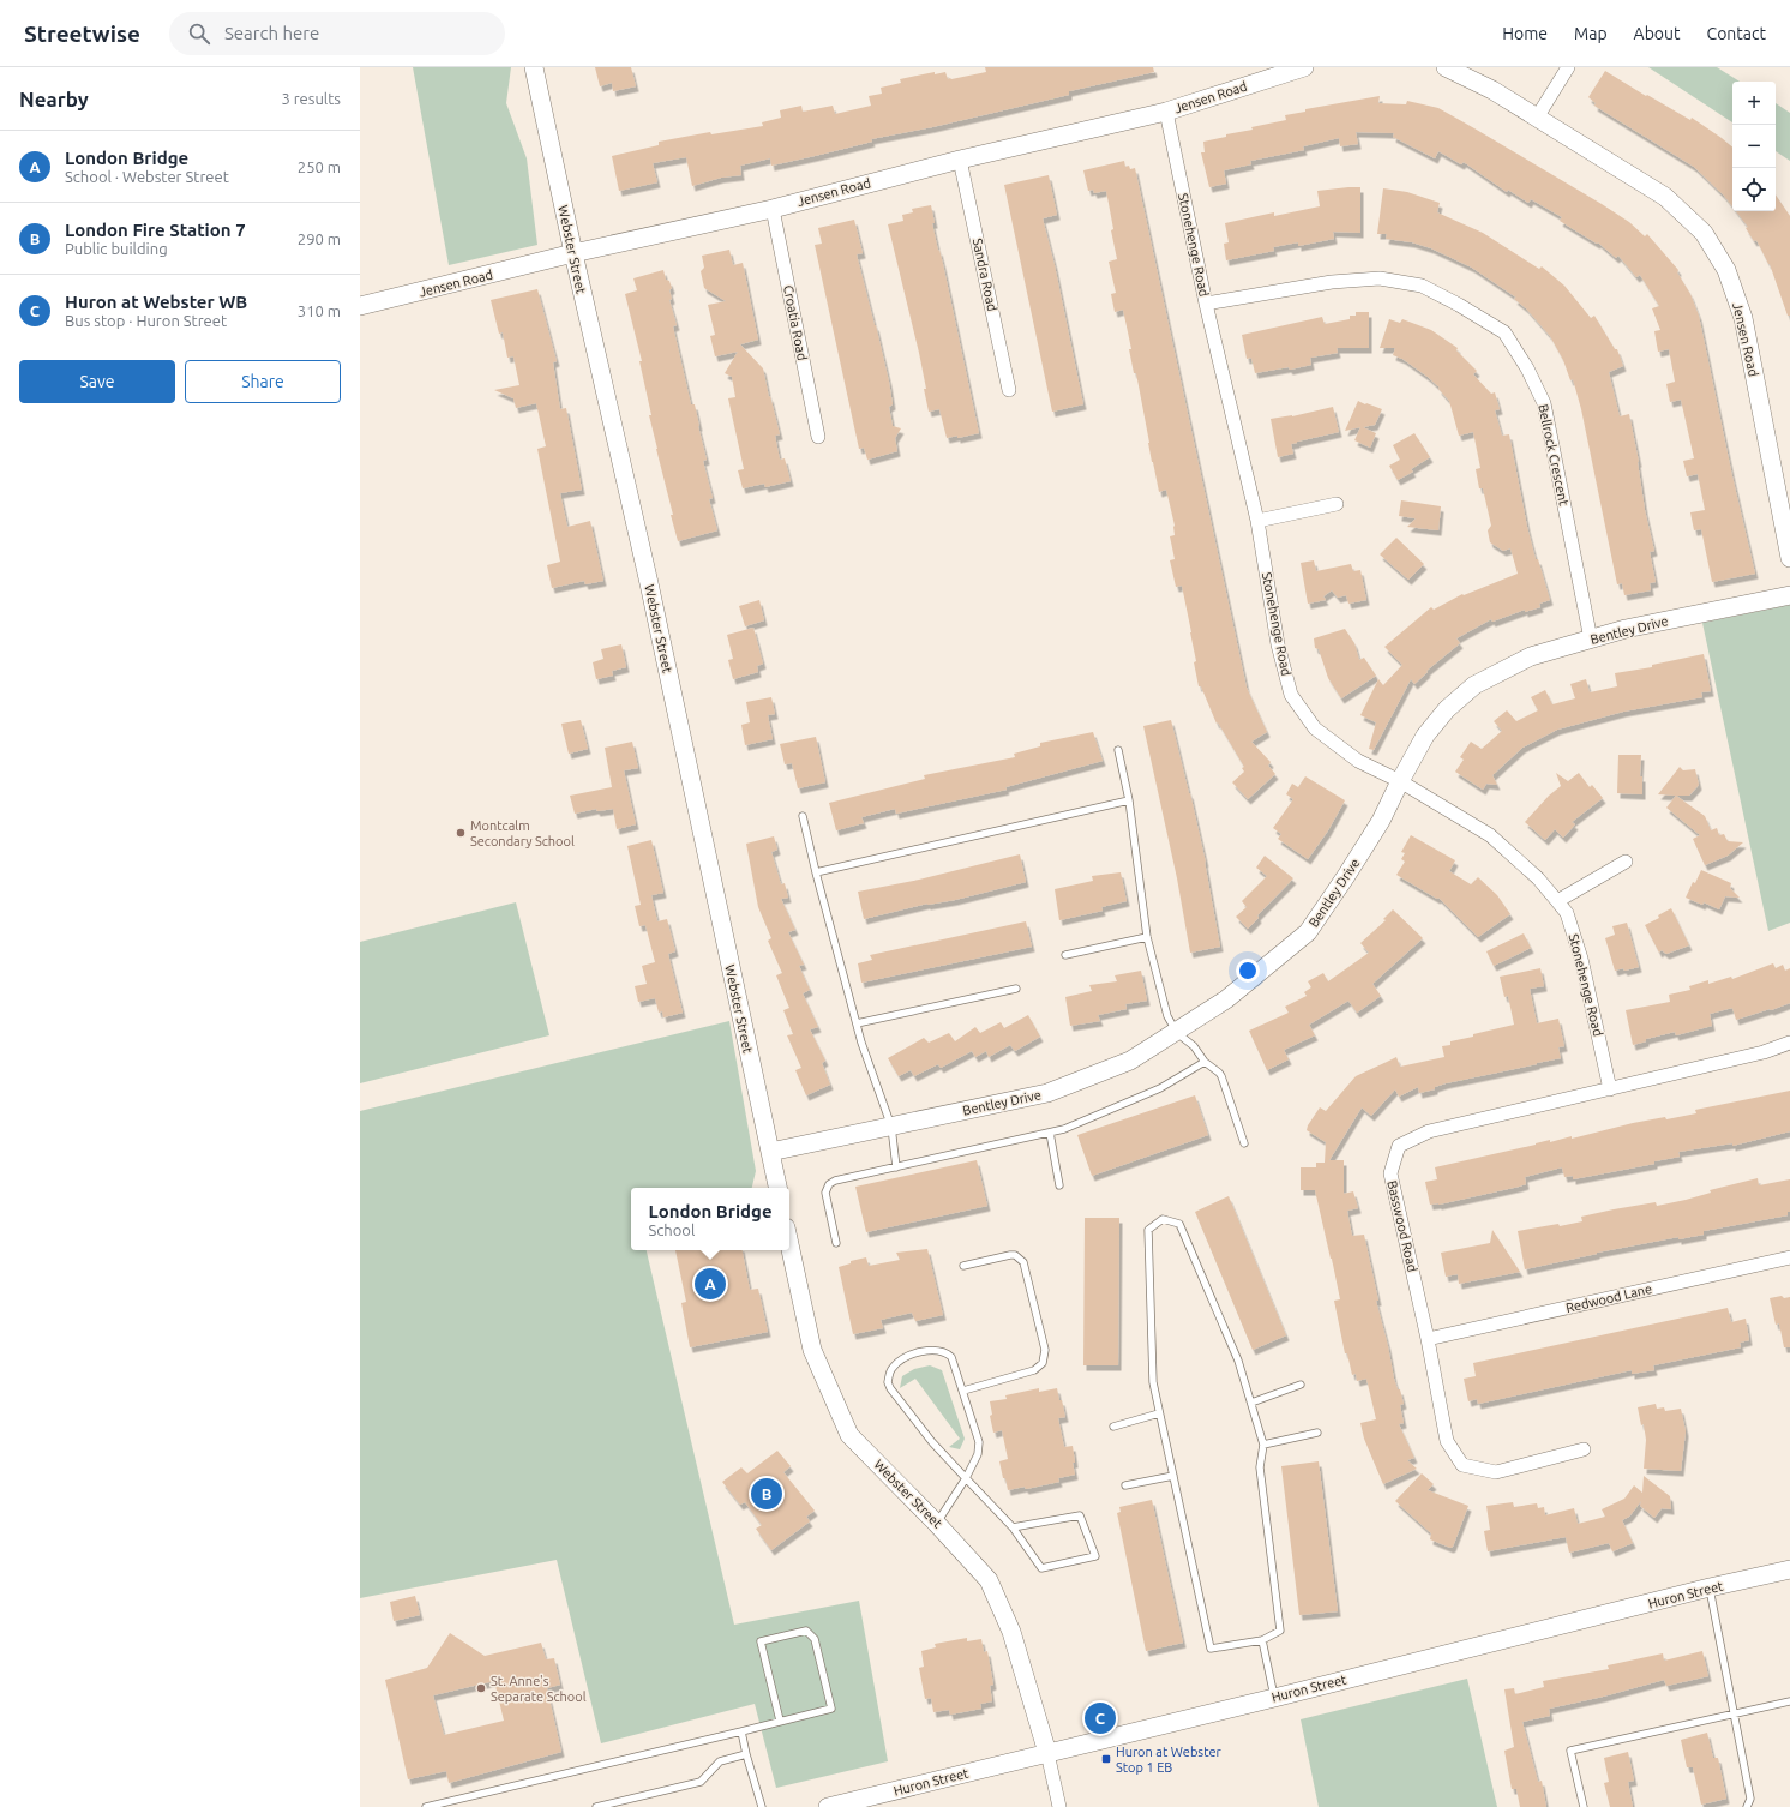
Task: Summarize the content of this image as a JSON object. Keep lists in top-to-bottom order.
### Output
{
  "streets": {
    "street": [
      "Jensen Road",
      "Stonehenge Road",
      "Webster Street",
      "Sandra Road",
      "Croatia Road",
      "Bellrock Crescent",
      "Bentley Drive",
      "Basswood Road",
      "Redwood Lane",
      "Huron Street"
    ]
  },
  "crossings": [
    ["Jensen Road", "Stonehenge Road"],
    ["Jensen Road", "Webster Street"],
    ["Jensen Road", "Sandra Road"],
    ["Jensen Road", "Croatia Road"],
    ["Stonehenge Road", "Bellrock Crescent"],
    ["Stonehenge Road", "Bentley Drive"],
    ["Stonehenge Road", "Basswood Road"],
    ["Webster Street", "Bentley Drive"],
    ["Webster Street", "Huron Street"],
    ["Bellrock Crescent", "Bentley Drive"],
    ["Basswood Road", "Redwood Lane"]
  ],
  "places": {
    "other": ["Montcalm Secondary School", "St. Anne's Separate School"],
    "transit": ["Huron at Webster Stop 1 EB"]
  },
  "page": {
    "header": "Streetwise",
    "search": "Search here",
    "nav": [
      "Home",
      "Map",
      "About",
      "Contact"
    ],
    "heading": ["Nearby", "3 results"],
    "map_buttons": ["+", "−"],
    "list": [
      {
        "mark": "A",
        "name": "London Bridge",
        "note": "School · Webster Street",
        "value": "250 m"
      },
      {
        "mark": "B",
        "name": "London Fire Station 7",
        "note": "Public building",
        "value": "290 m"
      },
      {
        "mark": "C",
        "name": "Huron at Webster WB",
        "note": "Bus stop · Huron Street",
        "value": "310 m"
      }
    ],
    "buttons": ["Save", "Share"],
    "popup": ["London Bridge", "School"],
    "pins": ["A", "B", "C"]
  }
}
